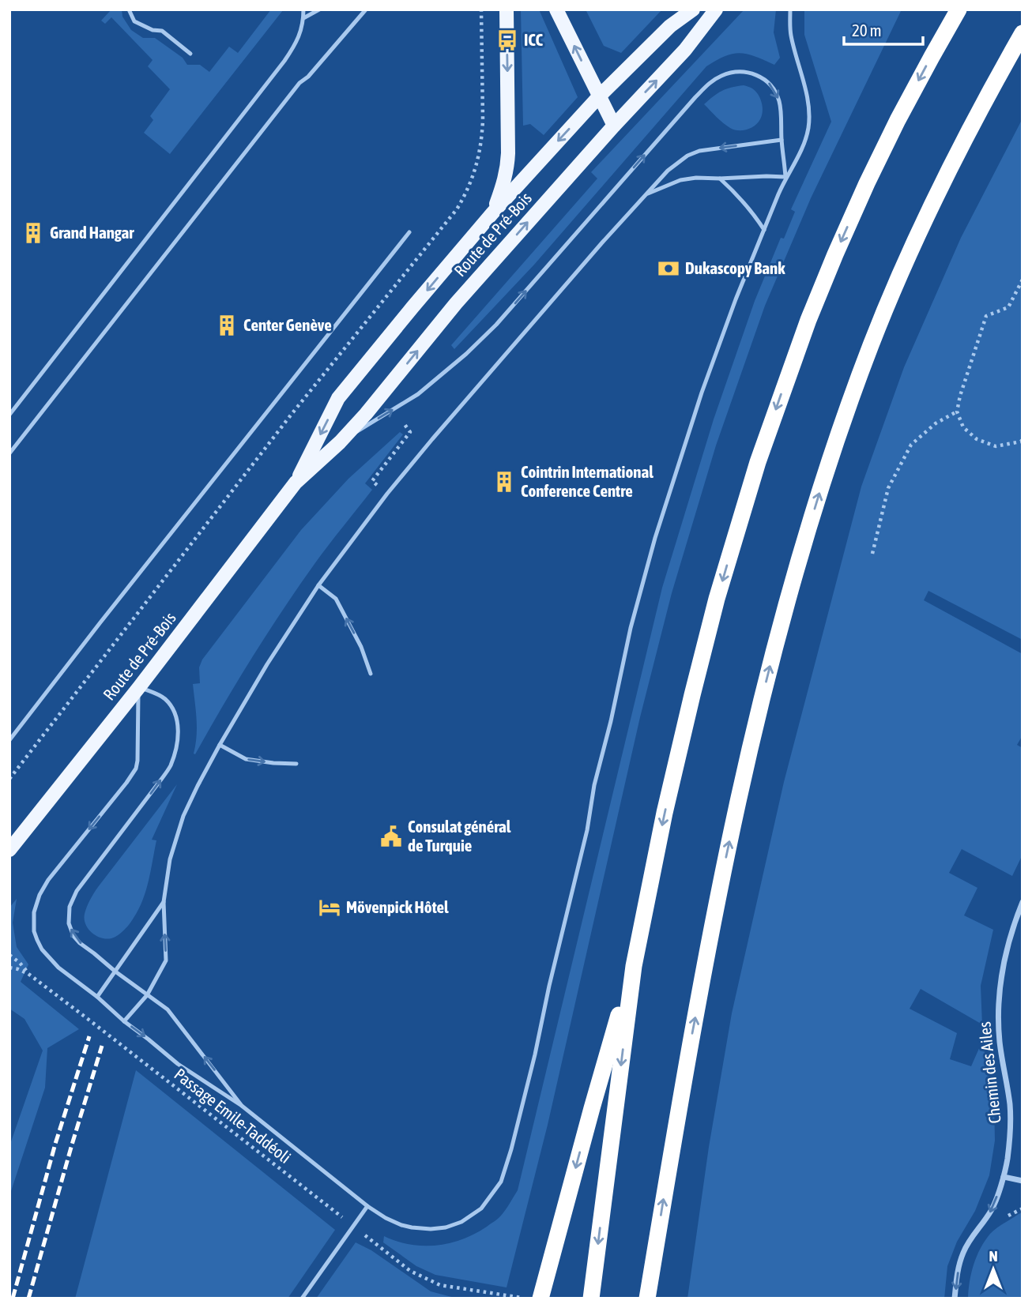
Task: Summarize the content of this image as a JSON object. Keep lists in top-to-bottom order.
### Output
{
  "streets": {
    "main road": ["Route de Pré-Bois"],
    "street": ["Chemin des Ailes"],
    "path": ["Passage Emile-Taddéoli"]
  },
  "places": {
    "bus stop": ["ICC"],
    "building": ["Grand Hangar", "Center Genève", "Cointrin International Conference Centre"],
    "bank": ["Dukascopy Bank"],
    "public building": ["Consulat général de Turquie"],
    "hotel": ["Mövenpick Hôtel"]
  },
  "scale_bar": "20 m",
  "north": "top"
}
